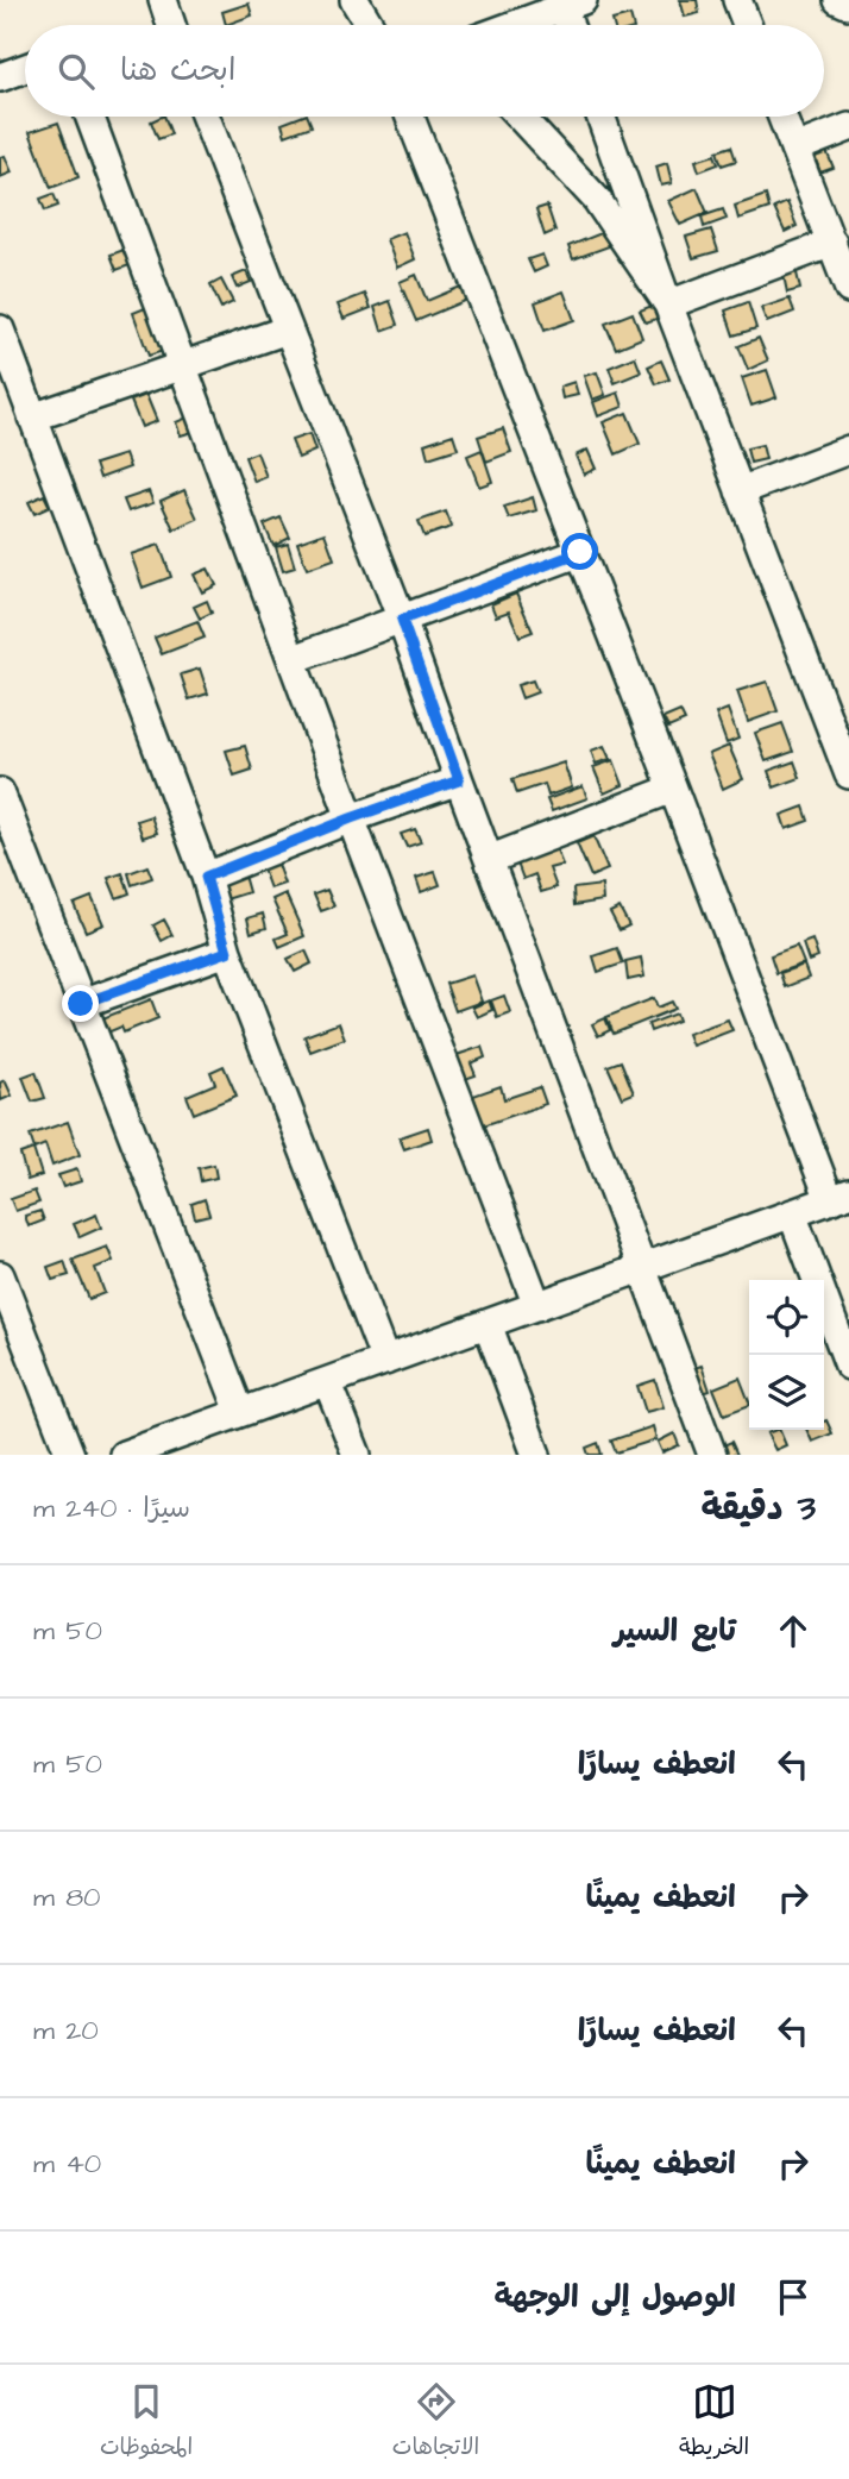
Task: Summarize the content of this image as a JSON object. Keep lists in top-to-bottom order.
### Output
{
  "page": {
    "search": "ابحث هنا",
    "heading": ["3 دقيقة", "سيرًا · 240 m"],
    "list": [
      ["تابع السير", "50 m"],
      ["انعطف يسارًا", "50 m"],
      ["انعطف يمينًا", "80 m"],
      ["انعطف يسارًا", "20 m"],
      ["انعطف يمينًا", "40 m"],
      "الوصول إلى الوجهة"
    ],
    "nav": ["الخريطة", "الاتجاهات", "المحفوظات"]
  }
}
